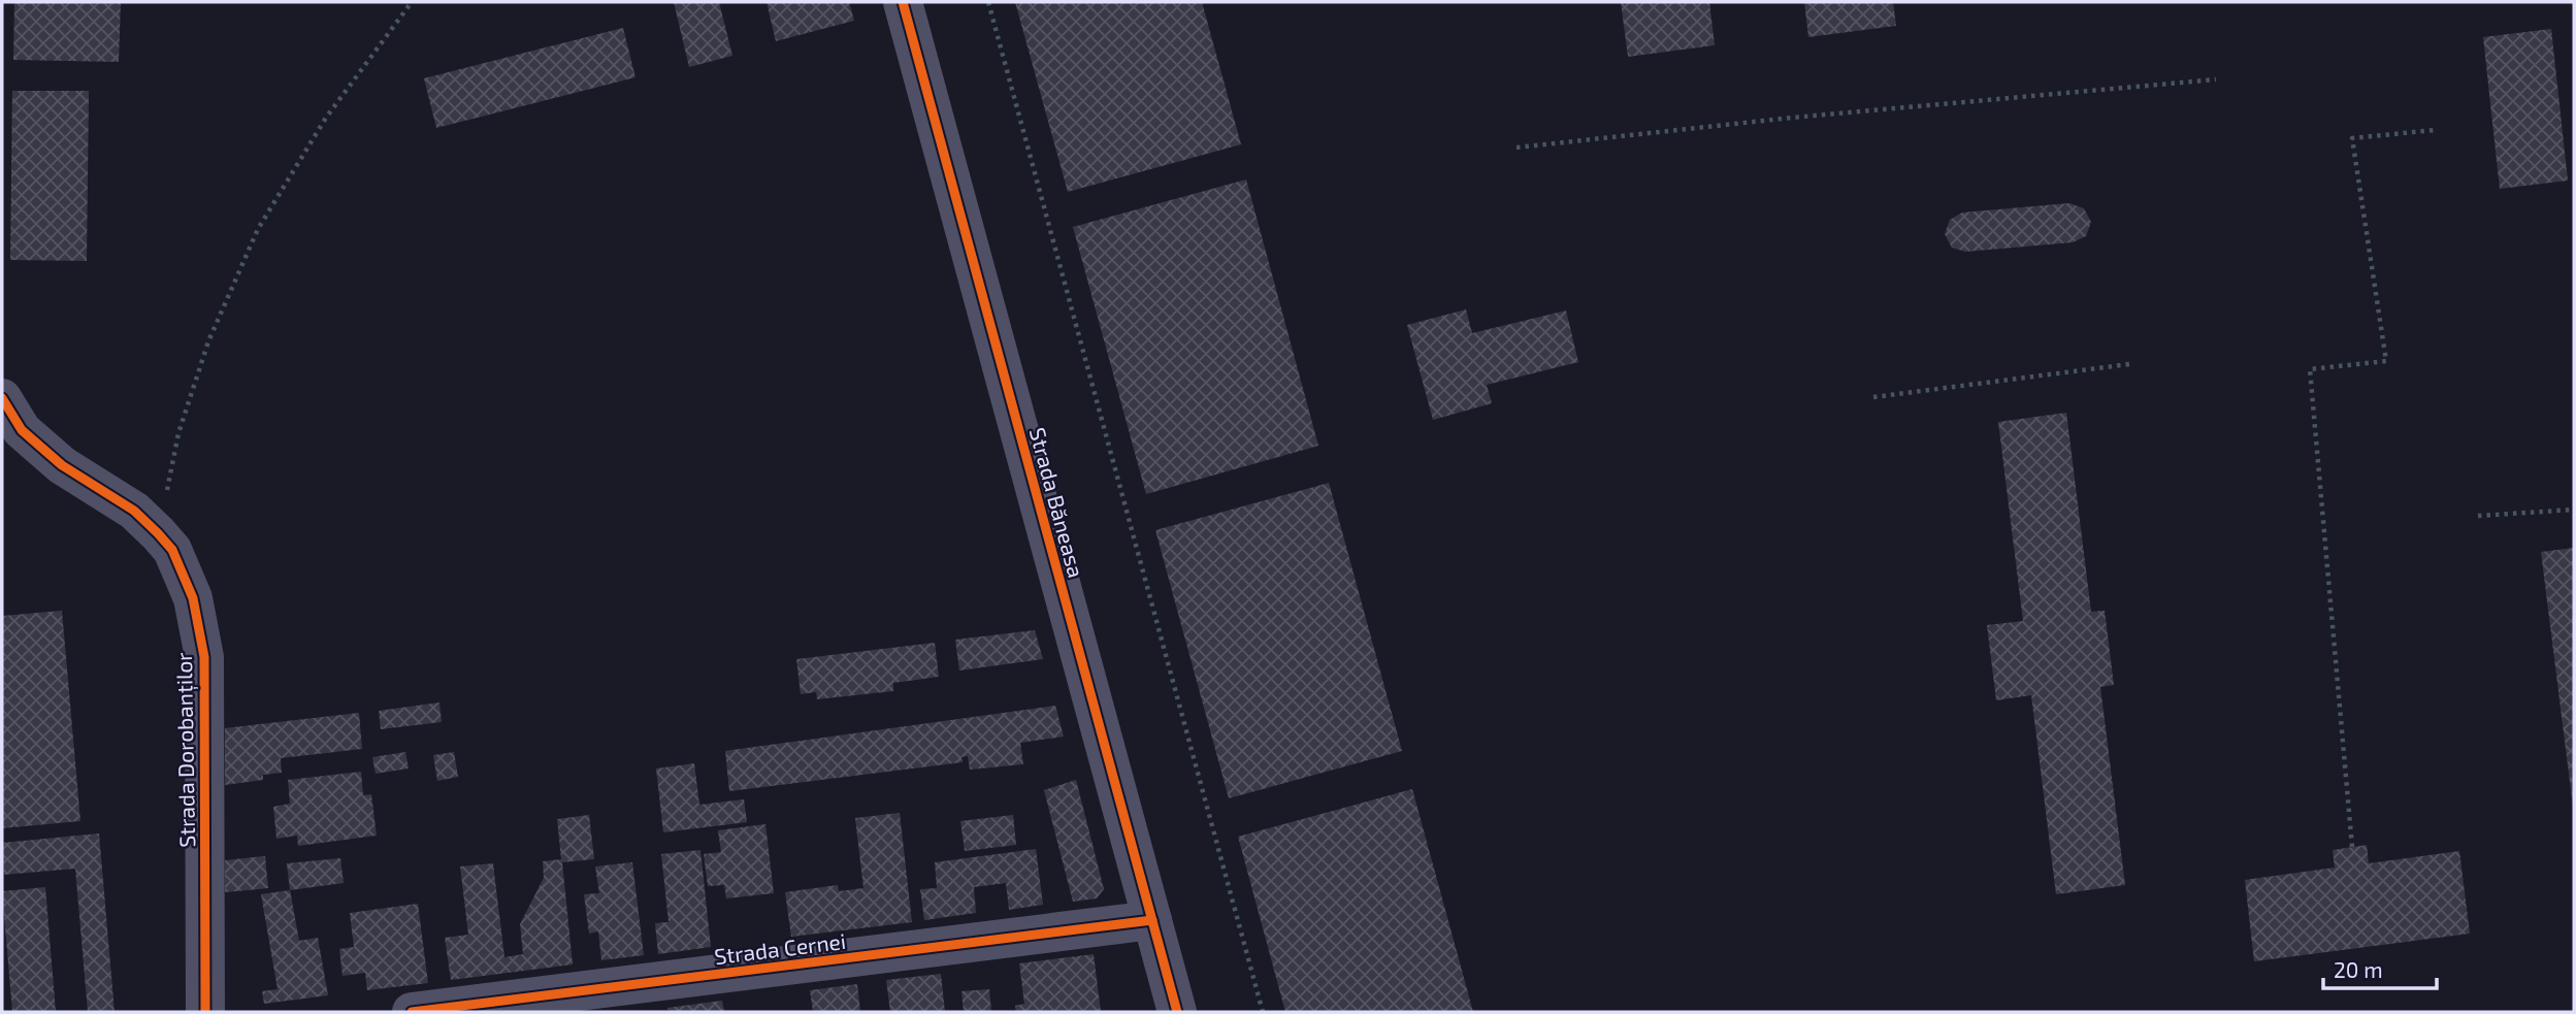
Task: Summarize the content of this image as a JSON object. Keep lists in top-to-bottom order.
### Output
{
  "streets": {
    "street": ["Strada Băneasa", "Strada Dorobanților", "Strada Cernei"]
  },
  "crossings": [
    ["Strada Băneasa", "Strada Cernei"]
  ],
  "scale_bar": "20 m"
}
